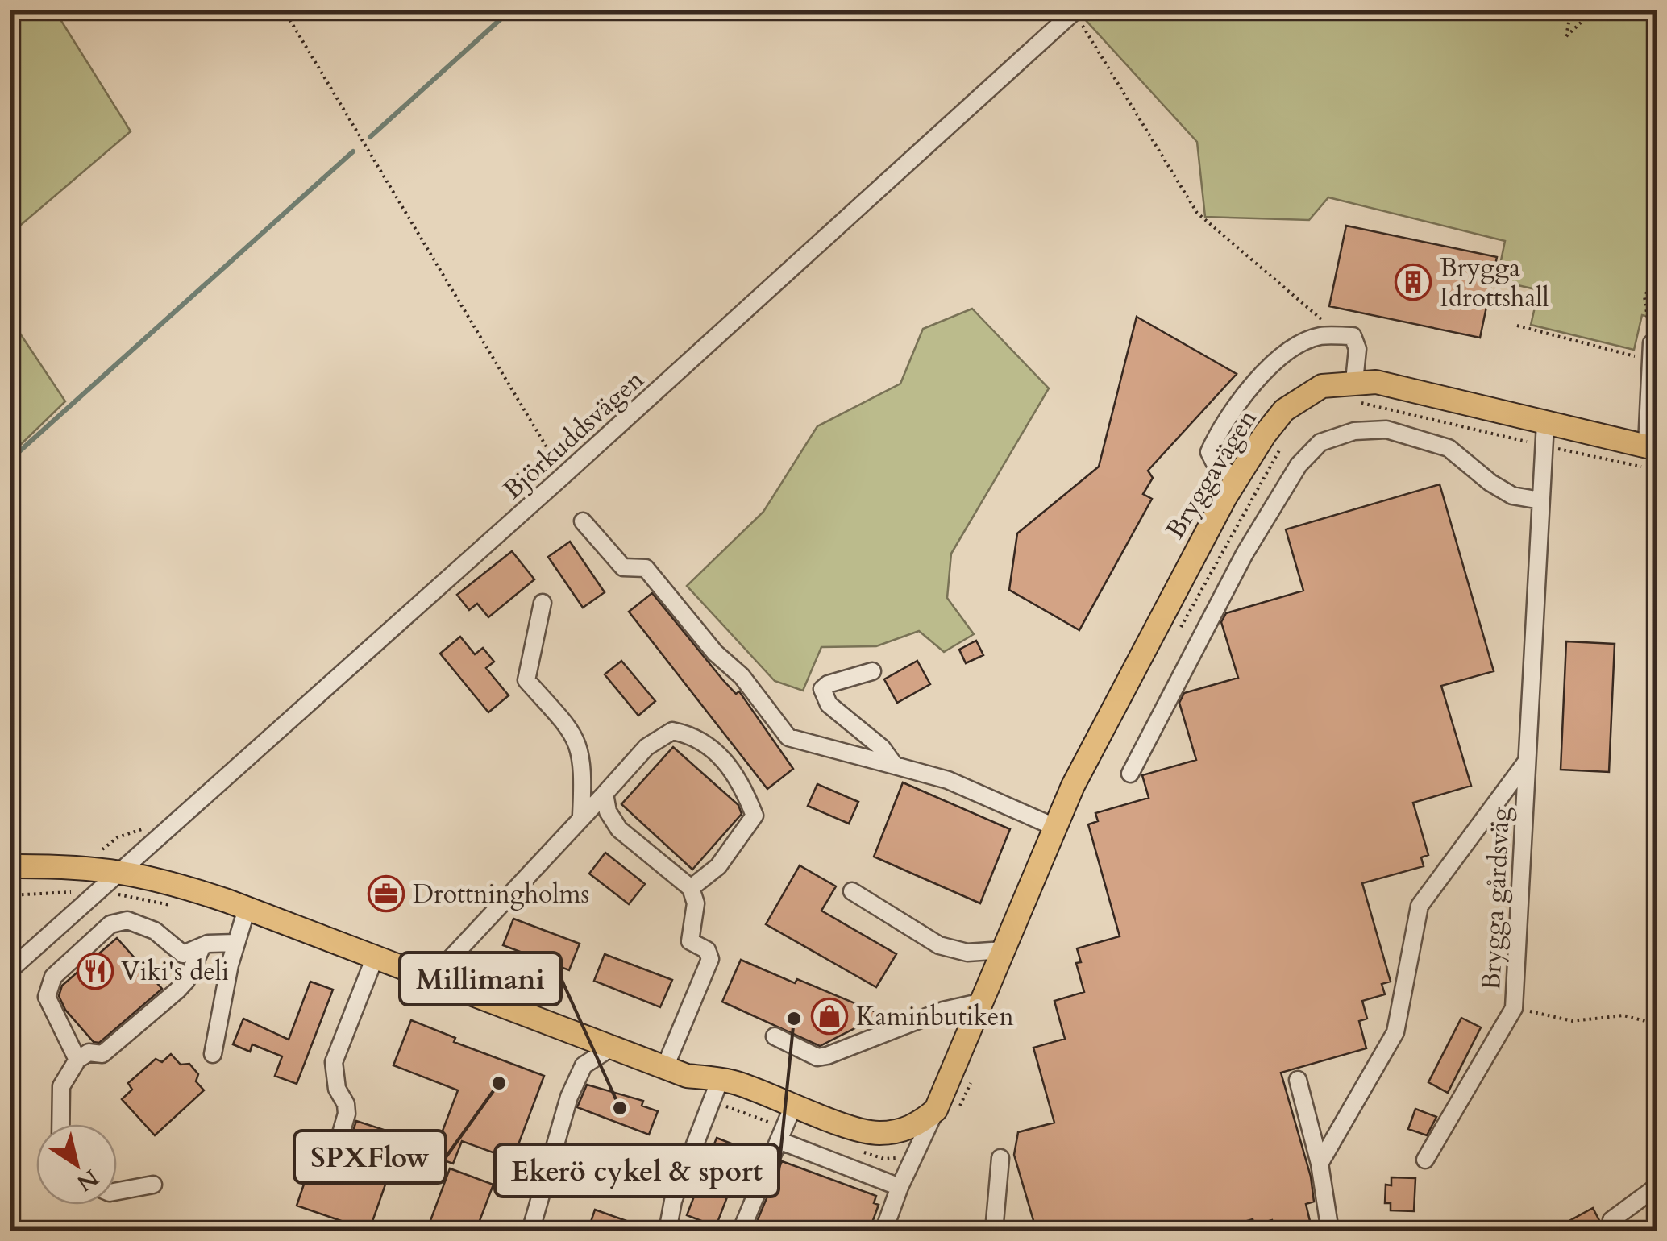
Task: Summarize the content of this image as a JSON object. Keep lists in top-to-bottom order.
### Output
{
  "streets": {
    "main road": ["Bryggavägen"],
    "street": ["Björkuddsvägen", "Brygga gårdsväg"]
  },
  "crossings": [
    ["Bryggavägen", "Brygga gårdsväg"]
  ],
  "places": {
    "building": ["Brygga Idrottshall"],
    "office": ["Drottningholms"],
    "restaurant": ["Viki's deli"],
    "shop": ["Kaminbutiken"],
    "other": ["Ekerö cykel & sport", "SPXFlow", "Millimani"]
  },
  "north": "bottom right"
}
